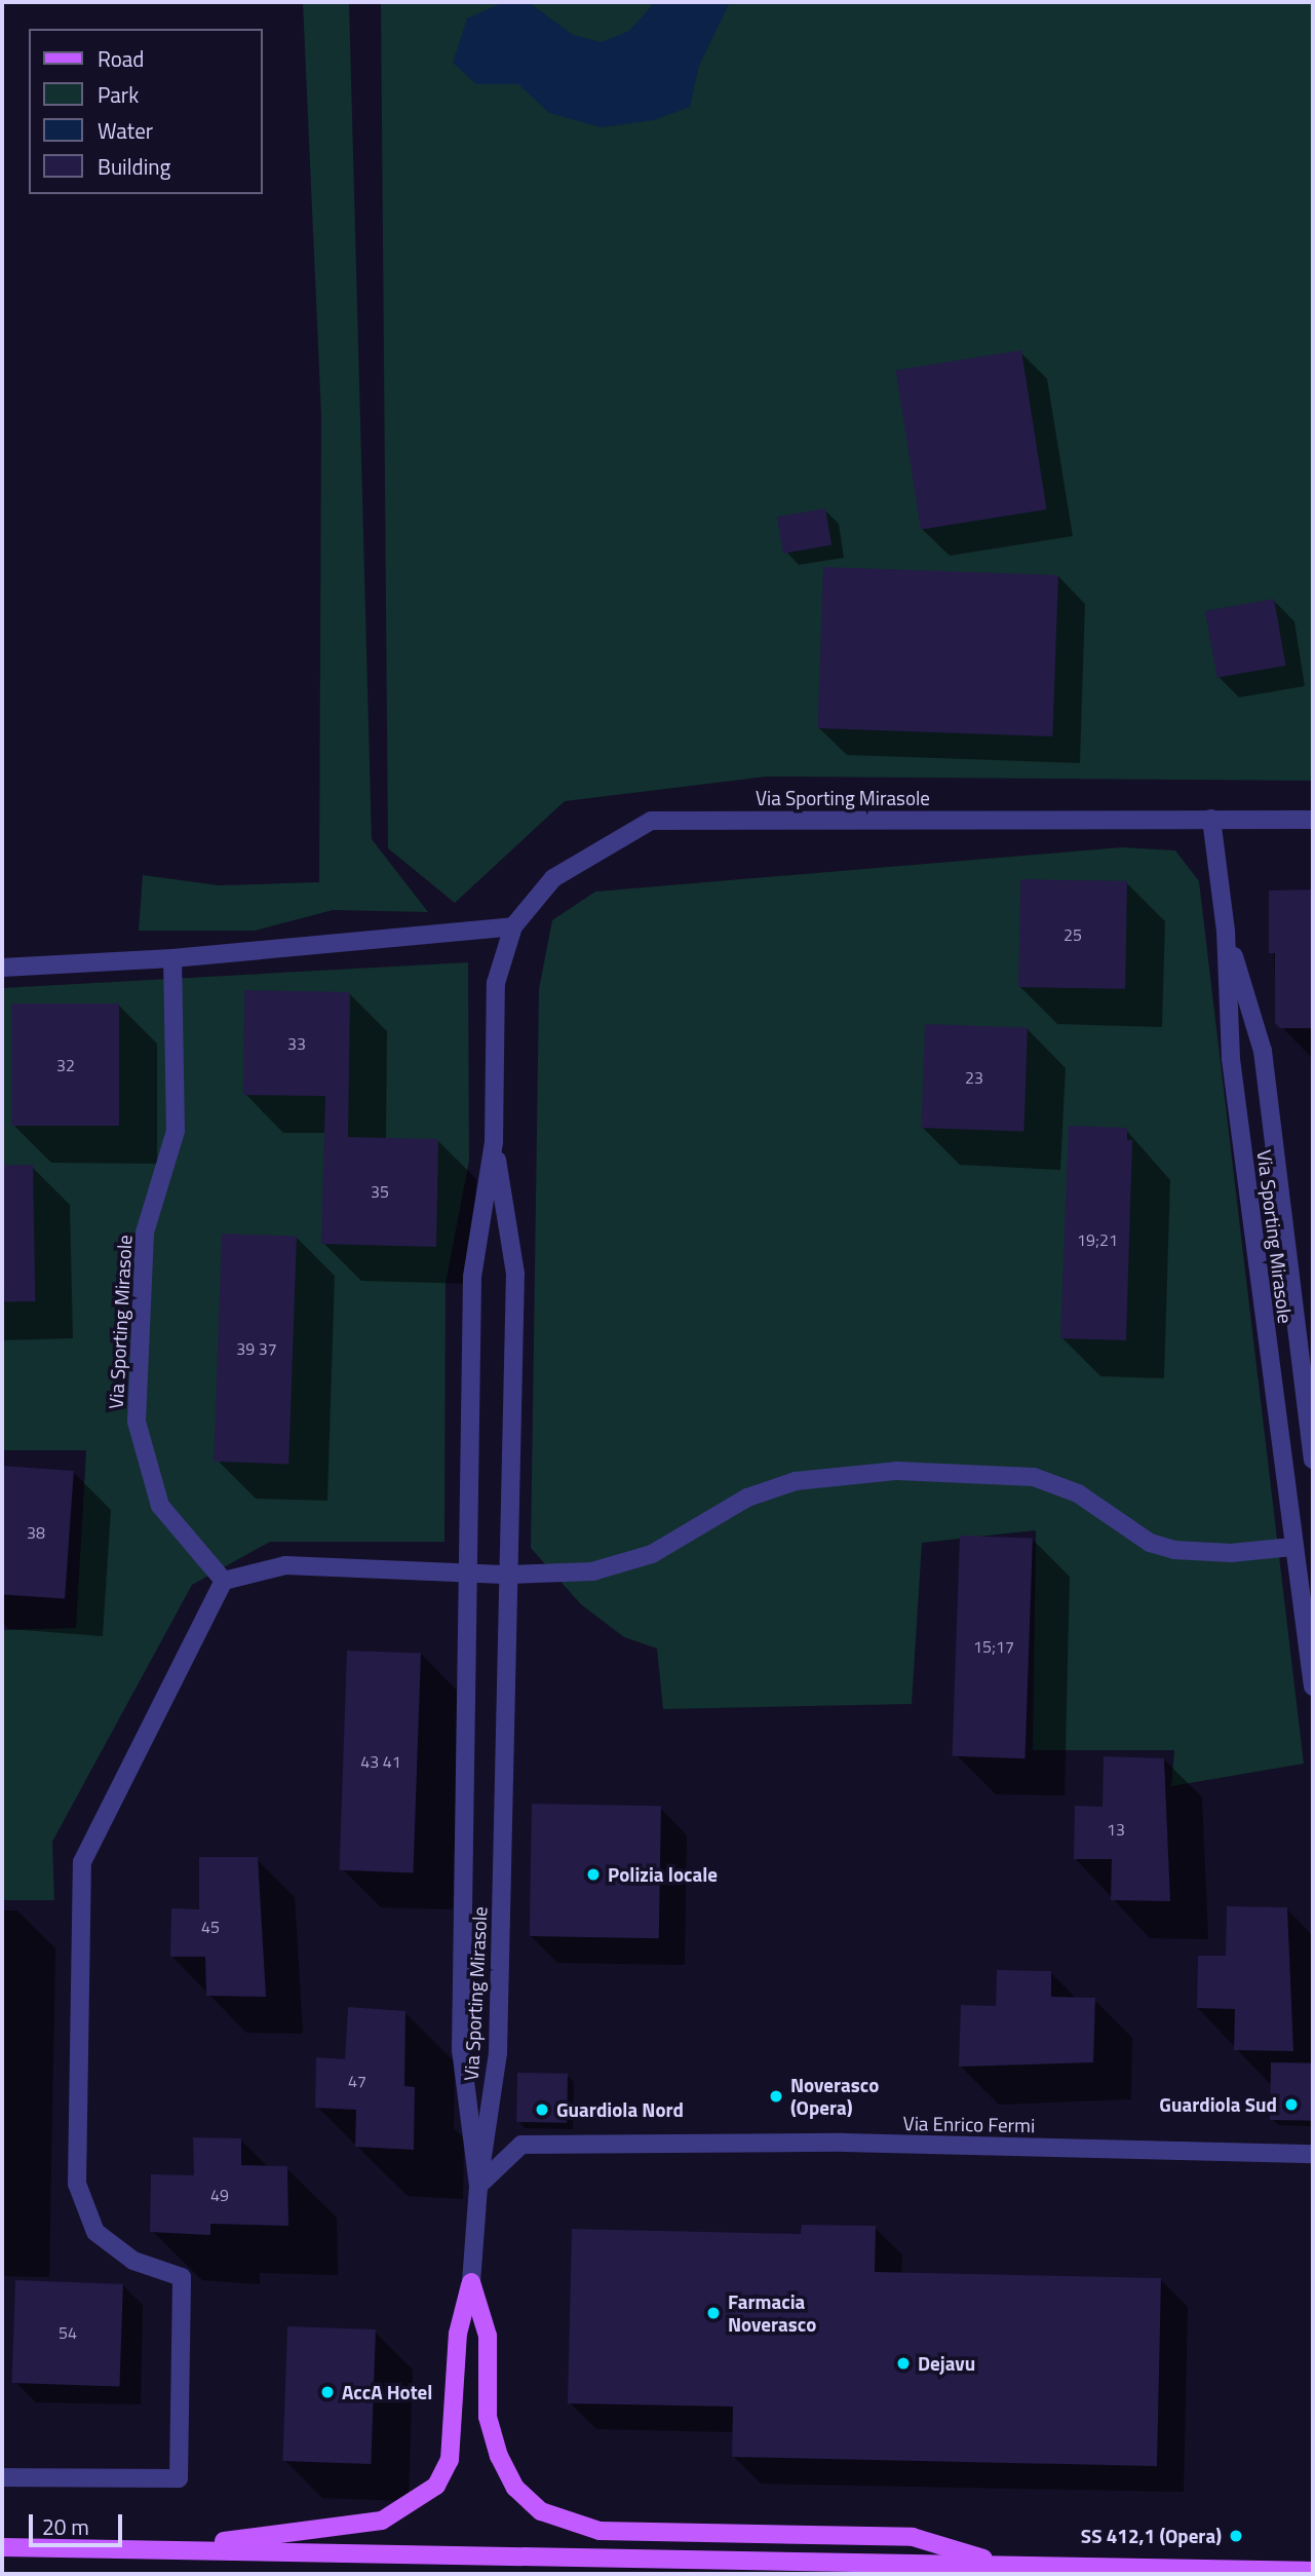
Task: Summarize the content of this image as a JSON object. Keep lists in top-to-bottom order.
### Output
{
  "streets": {
    "street": ["Via Sporting Mirasole", "Via Enrico Fermi"]
  },
  "crossings": [
    ["Via Sporting Mirasole", "Via Enrico Fermi"]
  ],
  "places": [
    "Polizia locale",
    "Noverasco (Opera)",
    "Guardiola Sud",
    "Guardiola Nord",
    "Farmacia Noverasco",
    "Dejavu",
    "AccA Hotel",
    "SS 412,1 (Opera)"
  ],
  "house_numbers": [
    "25",
    "33",
    "32",
    "23",
    "35",
    "19;21",
    "39 37",
    "38",
    "15;17",
    "43 41",
    "13",
    "45",
    "47",
    "49",
    "54"
  ],
  "legend": [
    "Road",
    "Park",
    "Water",
    "Building"
  ],
  "scale_bar": "20 m"
}
